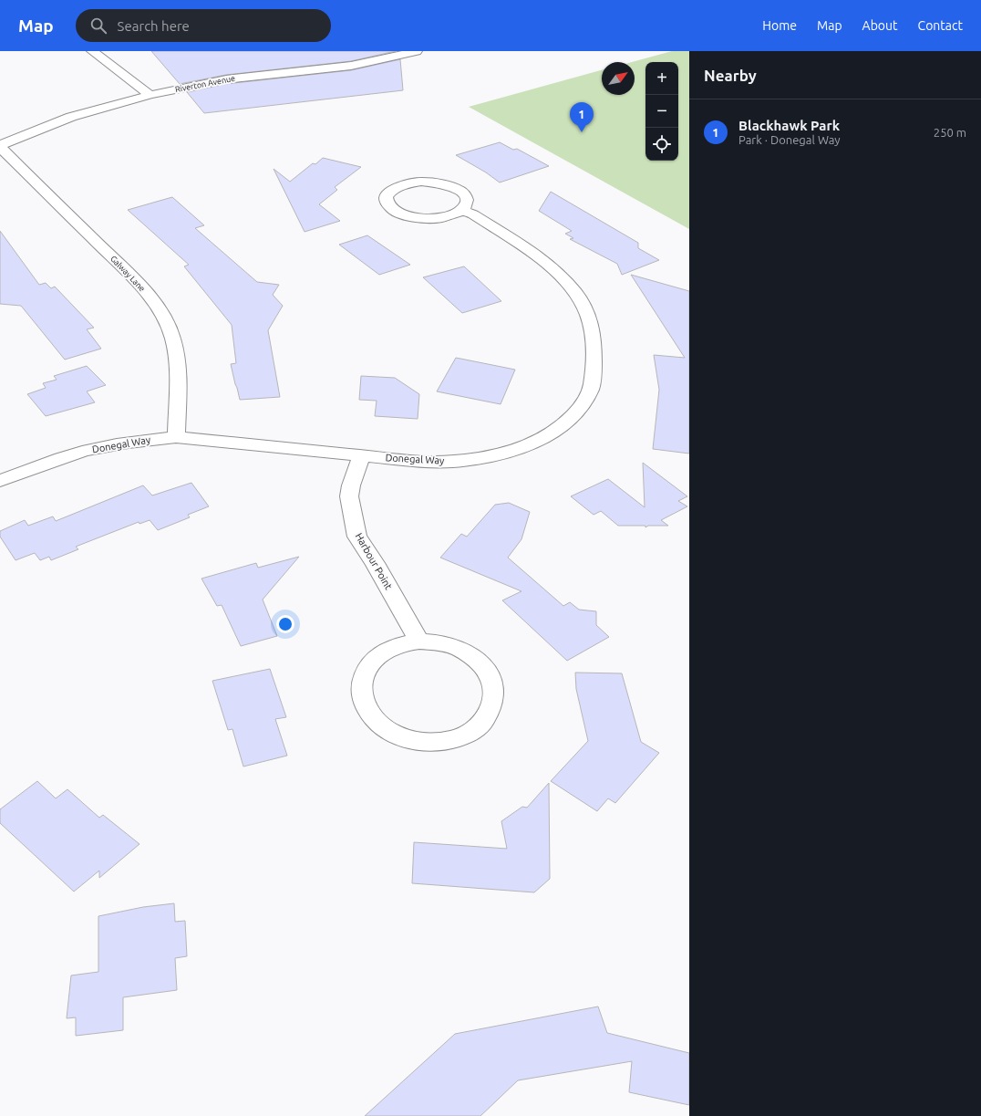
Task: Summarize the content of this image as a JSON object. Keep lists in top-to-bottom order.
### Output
{
  "streets": {
    "street": [
      "Riverton Avenue",
      "Galway Lane",
      "Donegal Way",
      "Harbour Point"
    ]
  },
  "crossings": [
    ["Riverton Avenue", "Galway Lane"],
    ["Galway Lane", "Donegal Way"],
    ["Donegal Way", "Harbour Point"]
  ],
  "north": "top right",
  "page": {
    "header": "Map",
    "search": "Search here",
    "nav": [
      "Home",
      "Map",
      "About",
      "Contact"
    ],
    "heading": "Nearby",
    "map_buttons": ["+", "−"],
    "list": [
      {
        "mark": "1",
        "name": "Blackhawk Park",
        "note": "Park · Donegal Way",
        "value": "250 m"
      }
    ],
    "pins": "1"
  }
}
